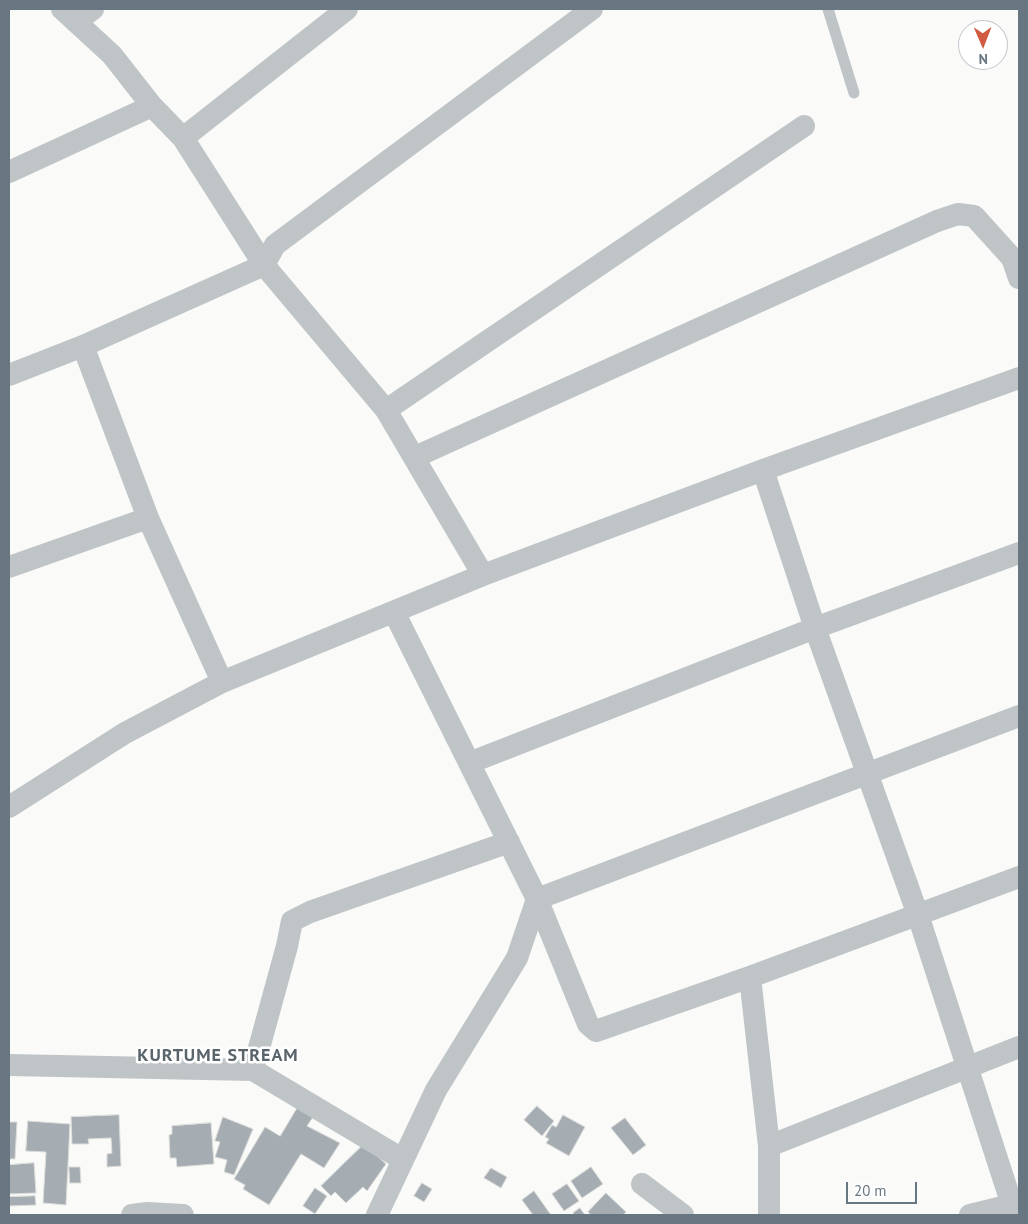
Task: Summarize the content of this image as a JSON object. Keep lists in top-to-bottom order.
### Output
{
  "districts": ["KURTUME STREAM"],
  "scale_bar": "20 m",
  "north": "bottom"
}
